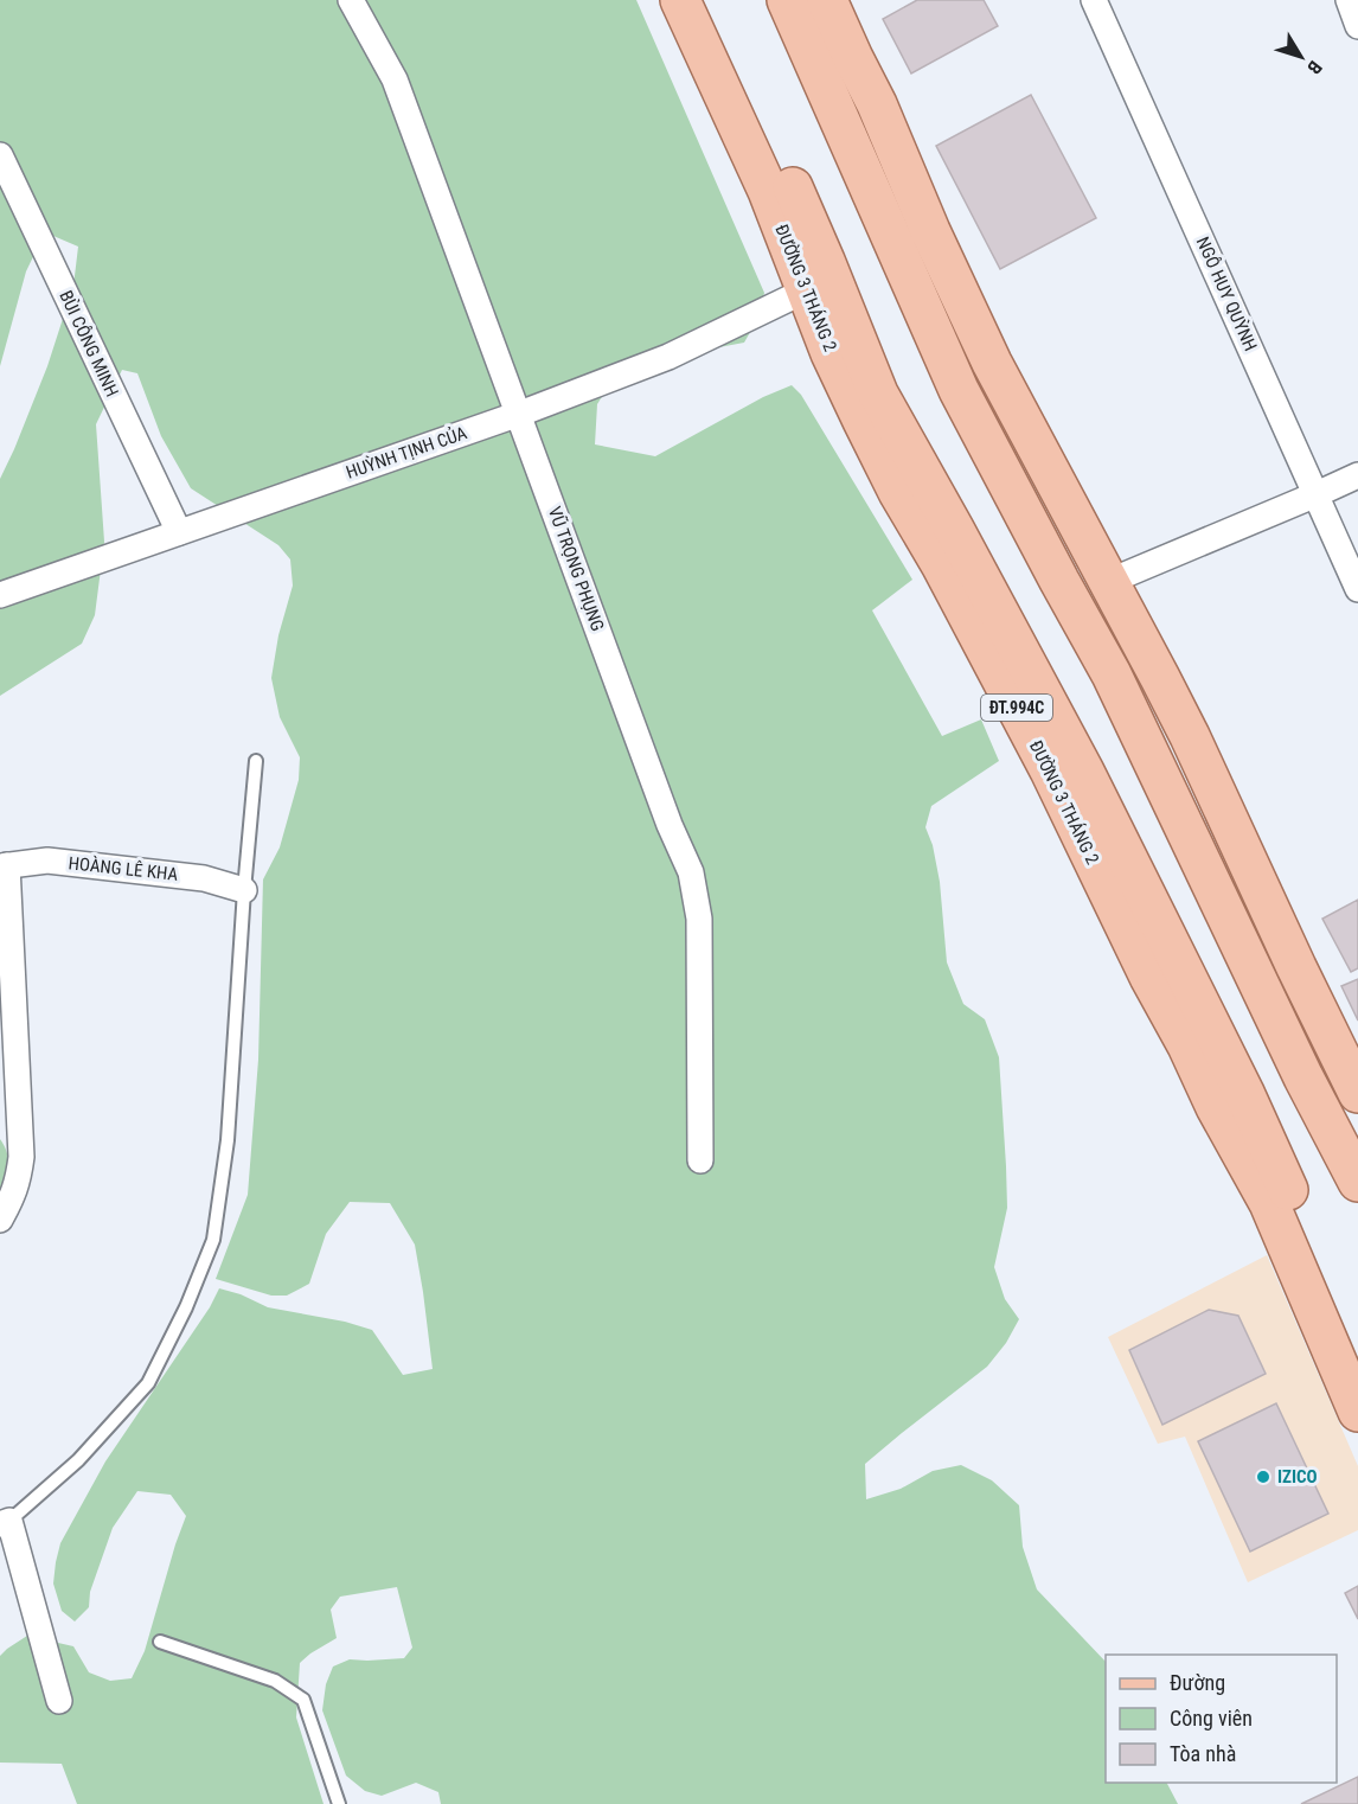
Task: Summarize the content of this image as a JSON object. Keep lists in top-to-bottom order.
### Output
{
  "streets": {
    "main road": ["ĐƯỜNG 3 THÁNG 2", "ĐT.994C"],
    "street": [
      "NGÔ HUY QUỲNH",
      "BÙI CÔNG MINH",
      "HUỲNH TỊNH CỦA",
      "VŨ TRỌNG PHỤNG",
      "HOÀNG LÊ KHA"
    ]
  },
  "crossings": [
    ["ĐƯỜNG 3 THÁNG 2", "HUỲNH TỊNH CỦA"],
    ["BÙI CÔNG MINH", "HUỲNH TỊNH CỦA"],
    ["HUỲNH TỊNH CỦA", "VŨ TRỌNG PHỤNG"]
  ],
  "places": ["IZICO"],
  "legend": ["Đường", "Công viên", "Tòa nhà"],
  "north": "bottom right"
}
